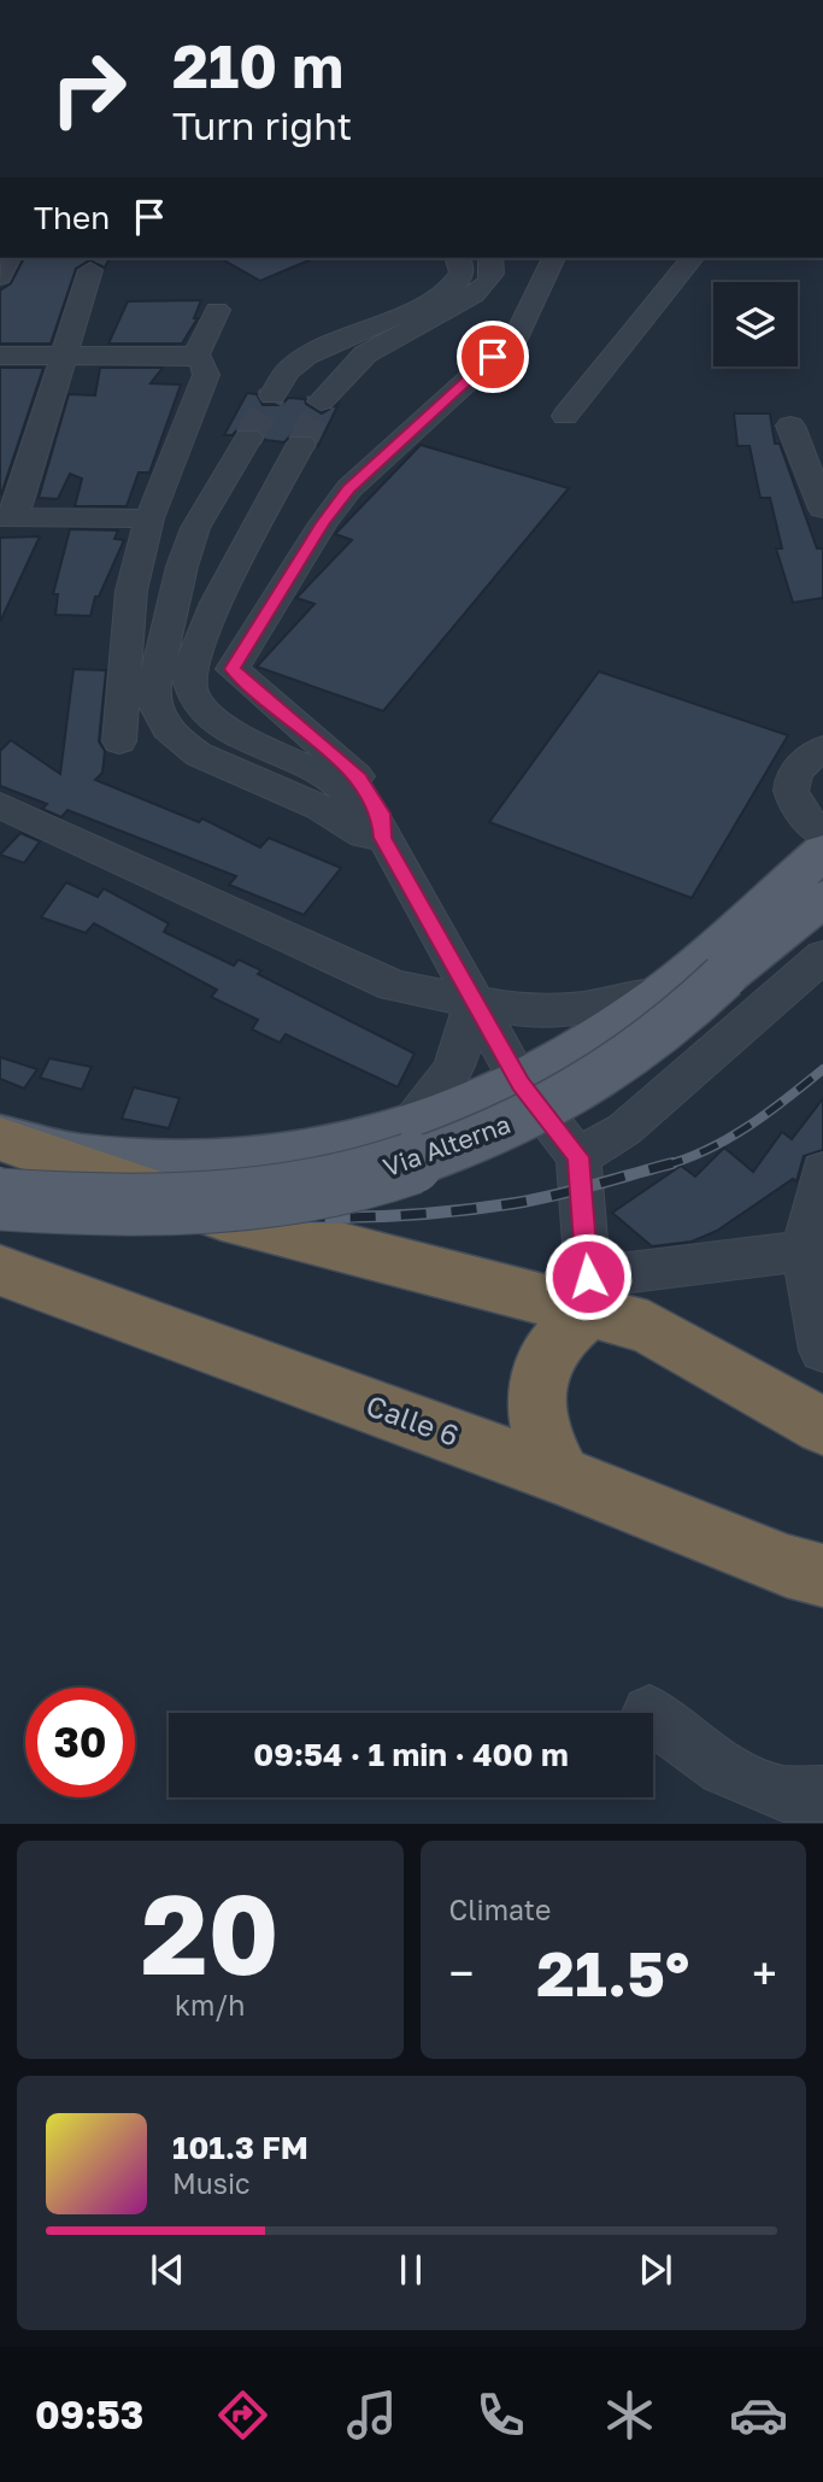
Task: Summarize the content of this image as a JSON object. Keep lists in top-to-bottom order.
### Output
{
  "streets": {
    "highway": ["Calle 6"],
    "main road": ["Via Alterna"]
  },
  "page": {
    "turn": ["210 m", "Turn right"],
    "then": "Then",
    "limit": "30",
    "trip": "09:54 · 1 min · 400 m",
    "tile": [
      ["20", "km/h"],
      "Climate"
    ],
    "heat": ["−", "21.5°", "+"],
    "song": ["101.3 FM", "Music"],
    "tabs": "09:53"
  }
}
